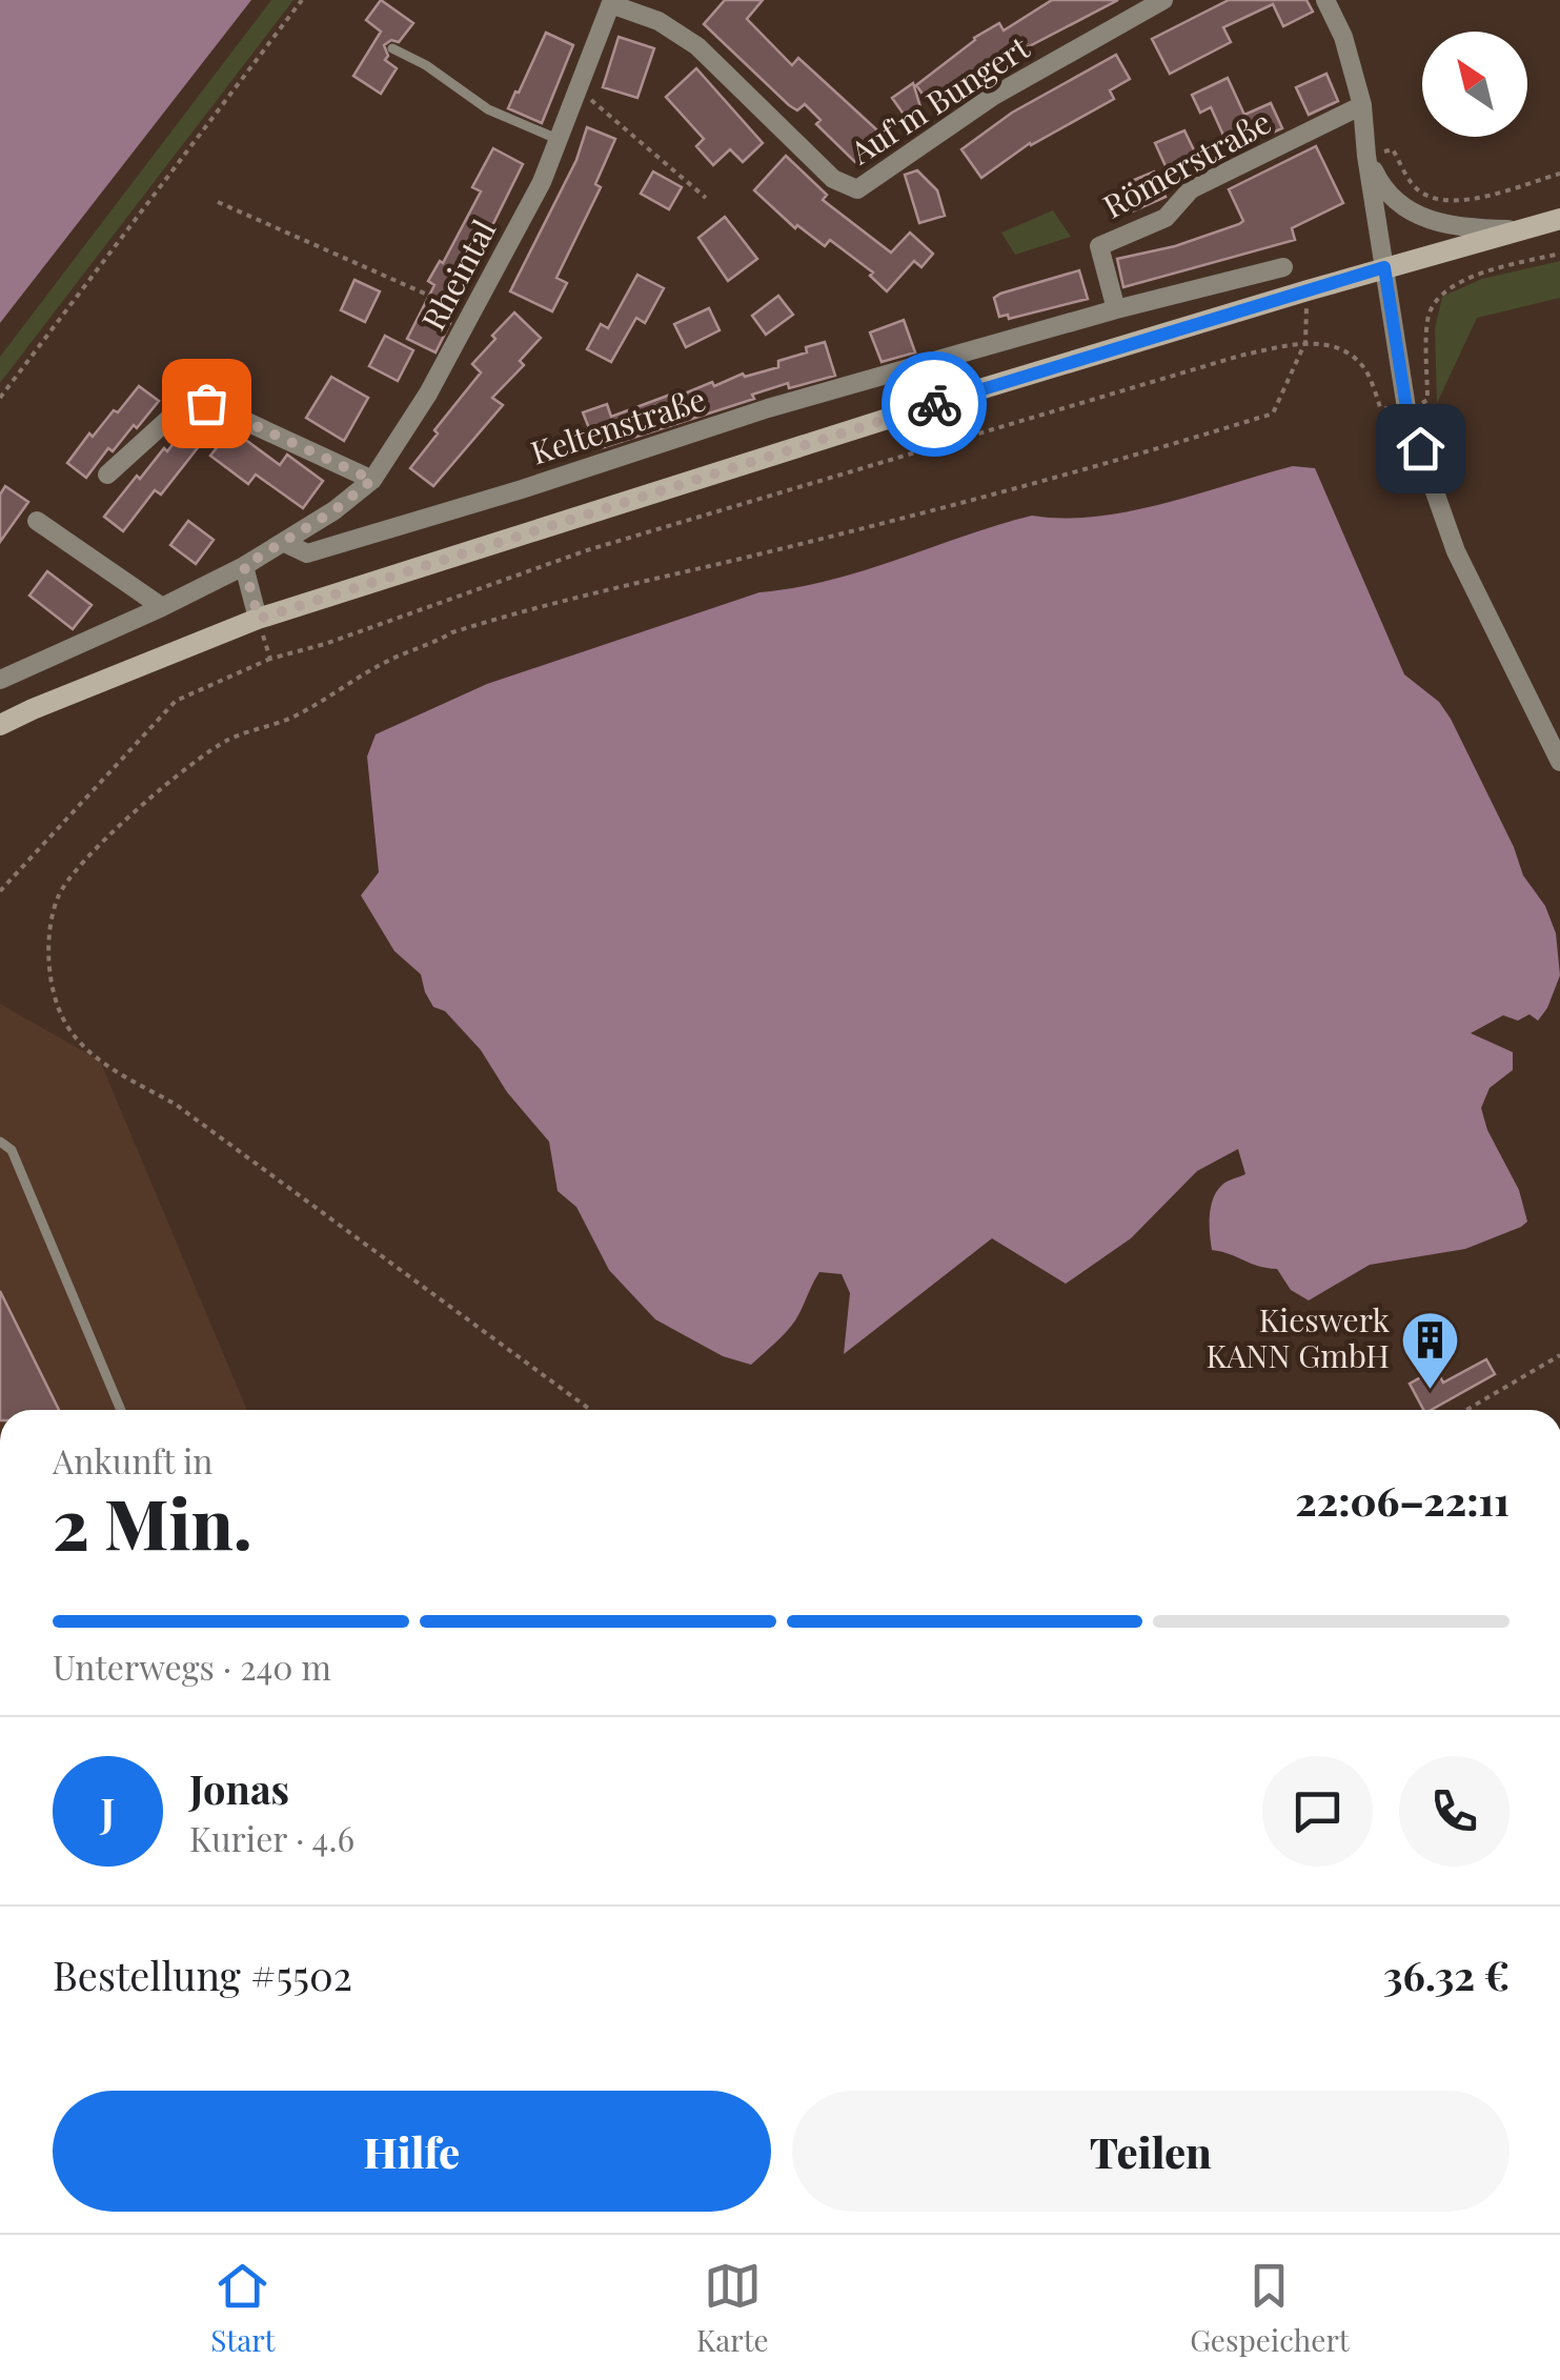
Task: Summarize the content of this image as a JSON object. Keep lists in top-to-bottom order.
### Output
{
  "streets": {
    "street": [
      "Auf'm Bungert",
      "Römerstraße",
      "Rheintal",
      "Keltenstraße"
    ]
  },
  "crossings": [
    ["Auf'm Bungert", "Rheintal"],
    ["Römerstraße", "Keltenstraße"],
    ["Rheintal", "Keltenstraße"]
  ],
  "places": {
    "building": ["Kieswerk KANN GmbH"]
  },
  "north": "top left",
  "page": {
    "heading": ["2 Min.", "Ankunft in", "22:06–22:11"],
    "panel": [
      "Jonas",
      "Kurier · 4.6",
      "Bestellung #5502",
      "36.32 €"
    ],
    "bar": "Unterwegs · 240 m",
    "round": "J",
    "buttons": ["Hilfe", "Teilen"],
    "tabs": ["Start", "Karte", "Gespeichert"]
  }
}
